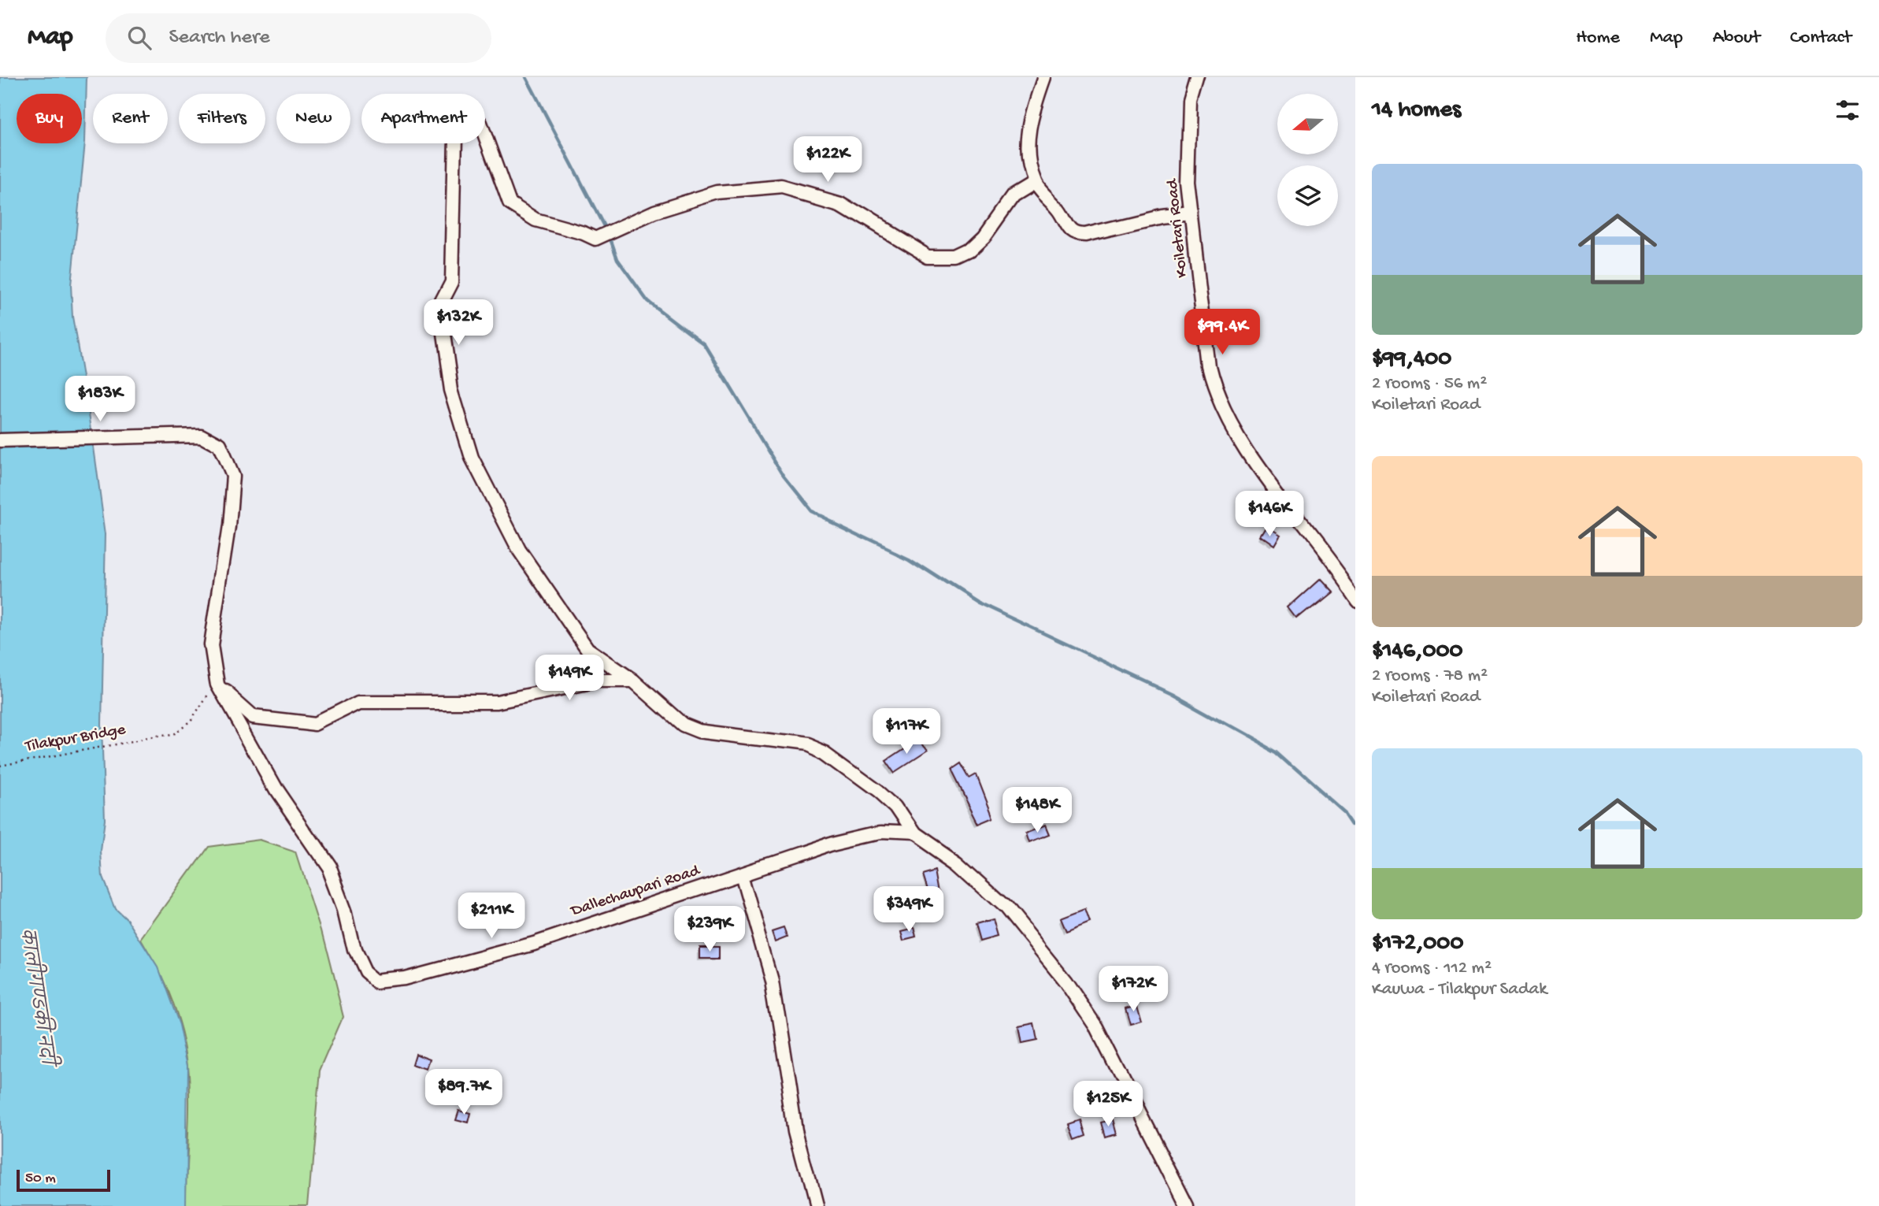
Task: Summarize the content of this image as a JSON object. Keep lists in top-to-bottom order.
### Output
{
  "streets": {
    "street": ["Koiletari Road", "Dallechaupari Road"],
    "path": ["Tilakpur Bridge"]
  },
  "crossings": [
    ["Tilakpur Bridge", "Dallechaupari Road"]
  ],
  "water": ["कालीगण्डकी नदी"],
  "scale_bar": "50 m",
  "north": "left",
  "page": {
    "header": "Map",
    "search": "Search here",
    "nav": [
      "Home",
      "Map",
      "About",
      "Contact"
    ],
    "heading": "14 homes",
    "chip": [
      "Buy",
      "Rent",
      "Filters",
      "New",
      "Apartment"
    ],
    "price": [
      "$122K",
      "$132K",
      "$99.4K",
      "$183K",
      "$146K",
      "$149K",
      "$117K",
      "$148K",
      "$349K",
      "$211K",
      "$239K",
      "$172K",
      "$89.7K",
      "$125K"
    ],
    "list": [
      {
        "name": "$99,400",
        "note": "2 rooms · 56 m² · Koiletari Road"
      },
      {
        "name": "$146,000",
        "note": "2 rooms · 78 m² · Koiletari Road"
      },
      {
        "name": "$172,000",
        "note": "4 rooms · 112 m² · Kauwa - Tilakpur Sadak"
      }
    ],
    "scale": "50 m"
  }
}
